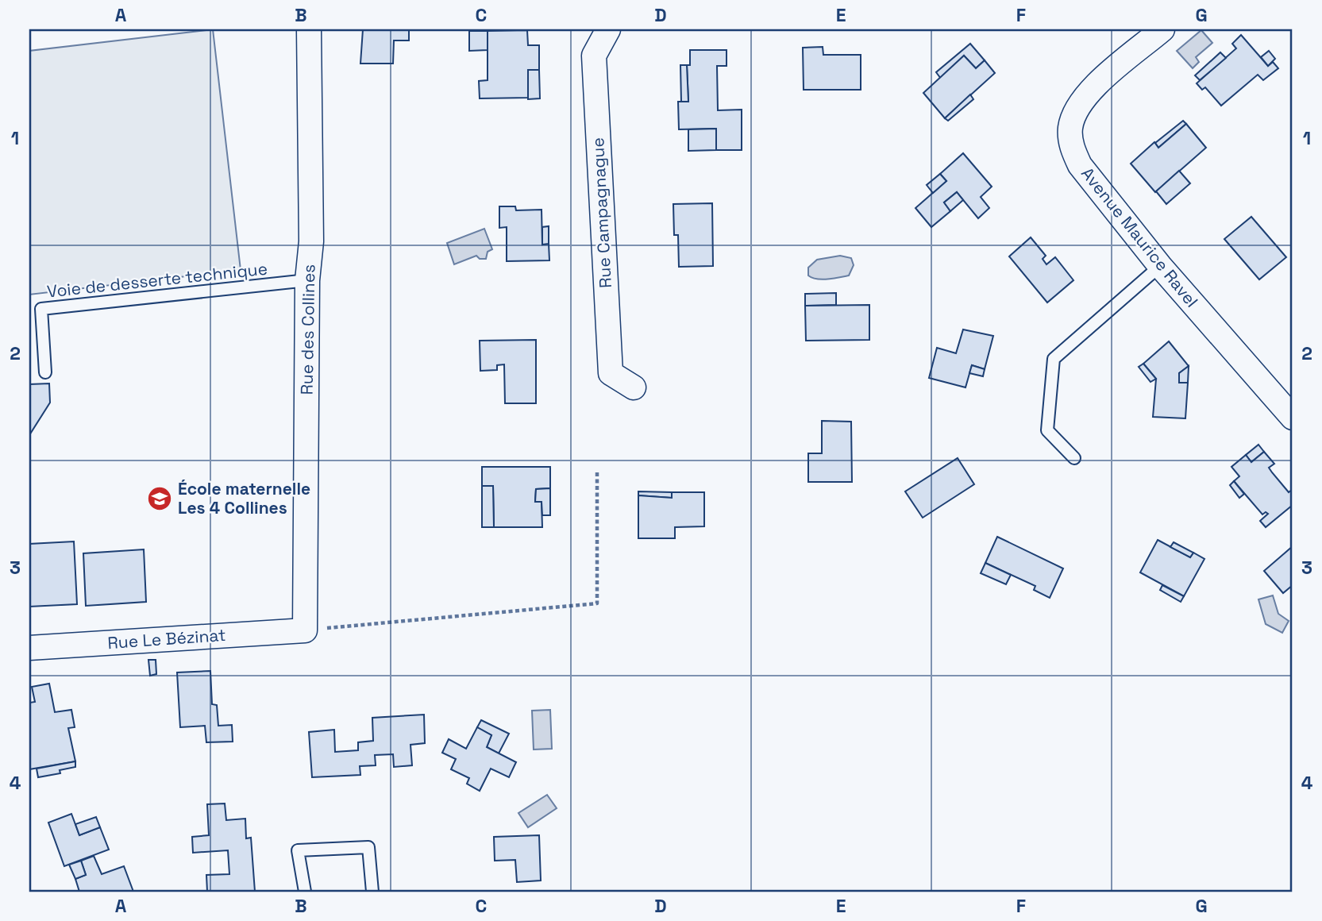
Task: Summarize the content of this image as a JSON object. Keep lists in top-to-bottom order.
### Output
{
  "streets": {
    "street": [
      "Rue Campagnague",
      "Avenue Maurice Ravel",
      "Rue des Collines",
      "Rue Le Bézinat"
    ],
    "lane": ["Voie de desserte technique"]
  },
  "crossings": [
    ["Voie de desserte technique", "Rue des Collines"],
    ["Rue des Collines", "Rue Le Bézinat"]
  ],
  "places": {
    "school or university": ["École maternelle Les 4 Collines"]
  },
  "grid": {
    "columns": [
      "A",
      "B",
      "C",
      "D",
      "E",
      "F",
      "G"
    ],
    "rows": [
      "1",
      "2",
      "3",
      "4"
    ]
  }
}
